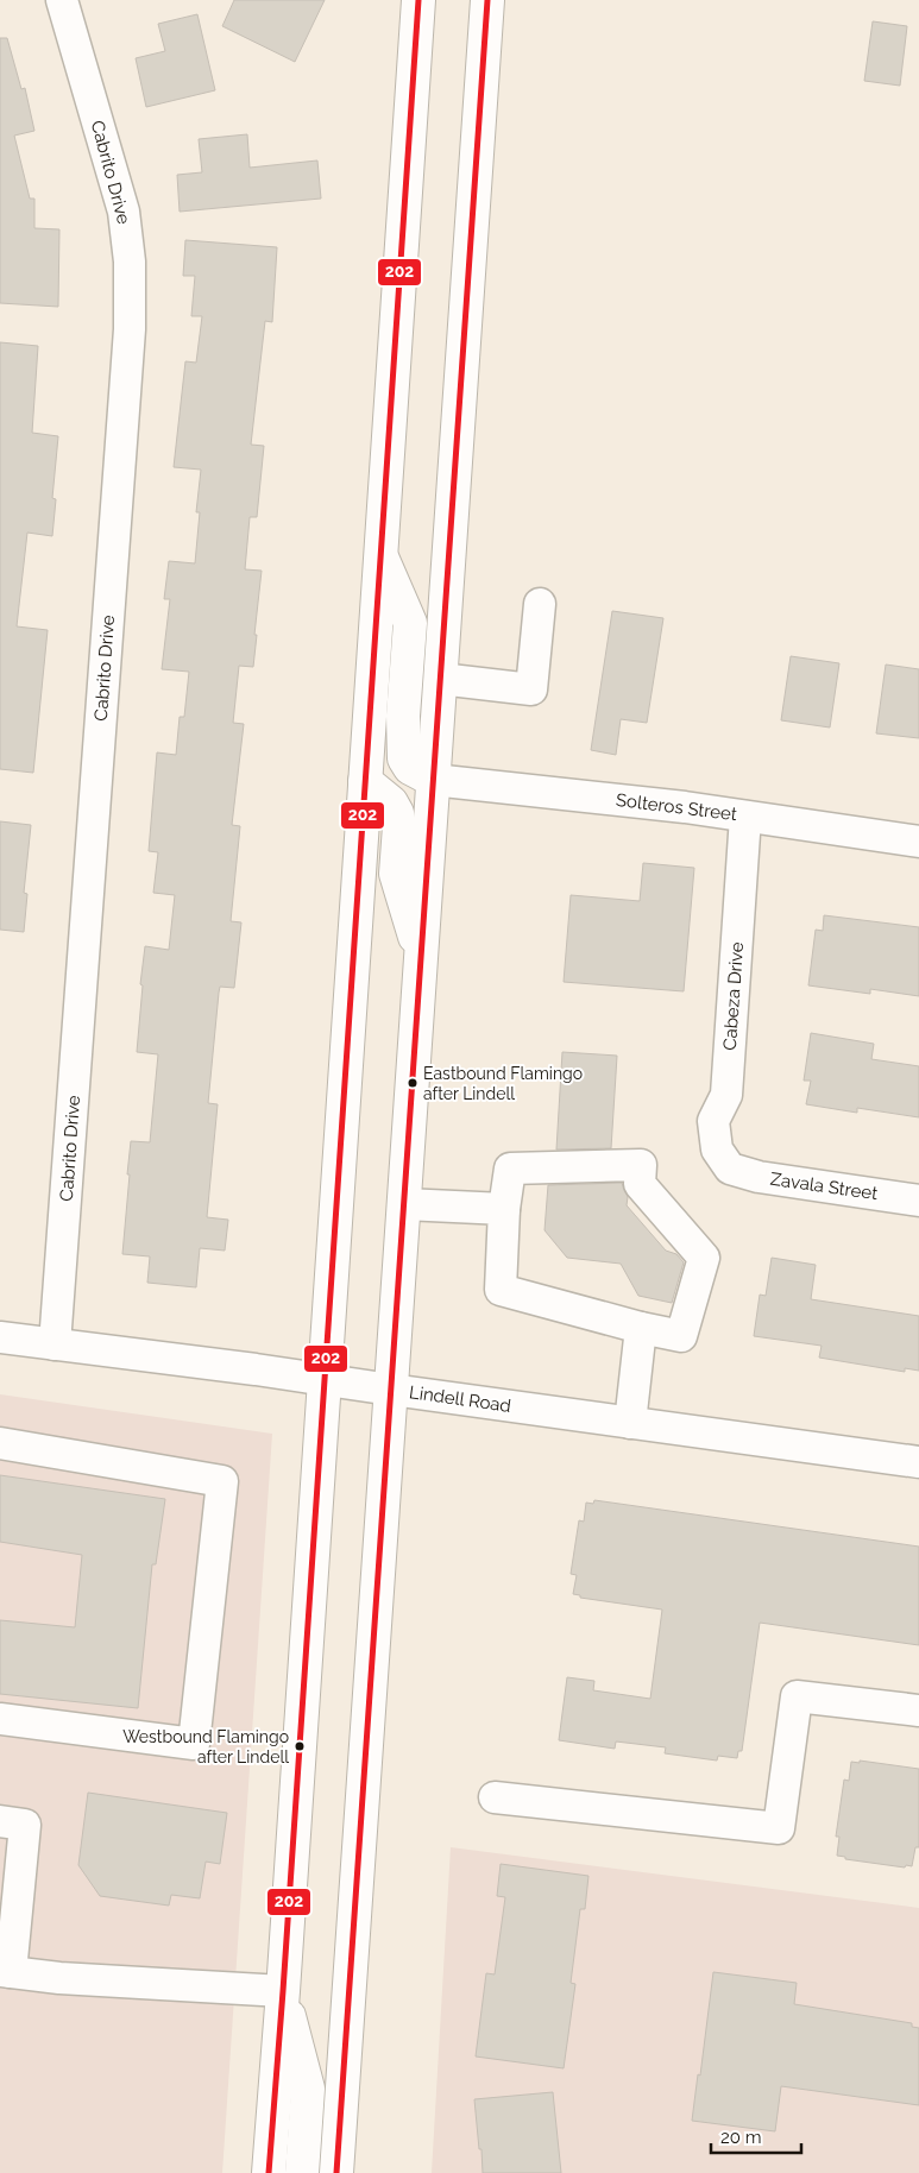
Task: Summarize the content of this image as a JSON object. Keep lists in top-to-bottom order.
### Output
{
  "streets": {
    "street": [
      "Cabrito Drive",
      "Solteros Street",
      "Cabeza Drive",
      "Zavala Street",
      "Lindell Road"
    ]
  },
  "crossings": [
    ["Cabrito Drive", "Lindell Road"],
    ["Solteros Street", "Cabeza Drive"],
    ["Cabeza Drive", "Zavala Street"]
  ],
  "places": ["Eastbound Flamingo after Lindell", "Westbound Flamingo after Lindell"],
  "lines": ["transit line 202"],
  "scale_bar": "20 m"
}
